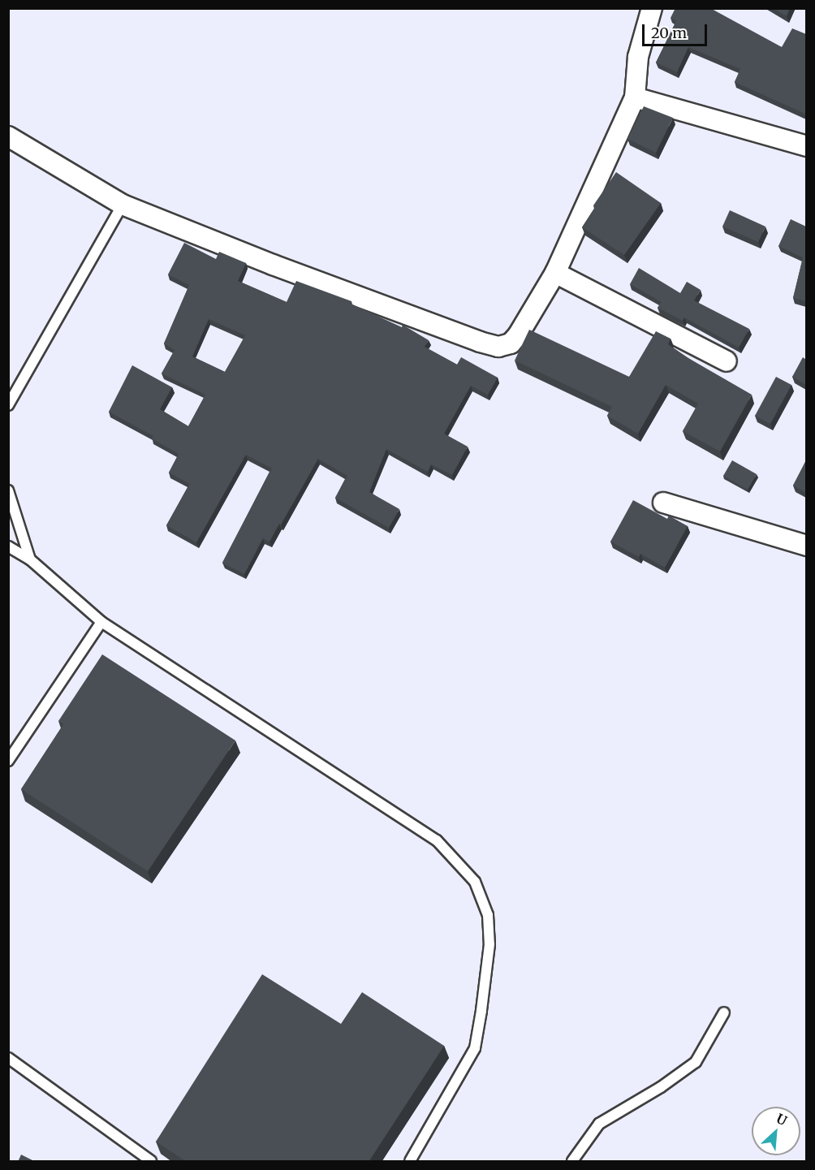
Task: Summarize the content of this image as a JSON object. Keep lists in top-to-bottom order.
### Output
{
  "scale_bar": "20 m",
  "north": "top right"
}
